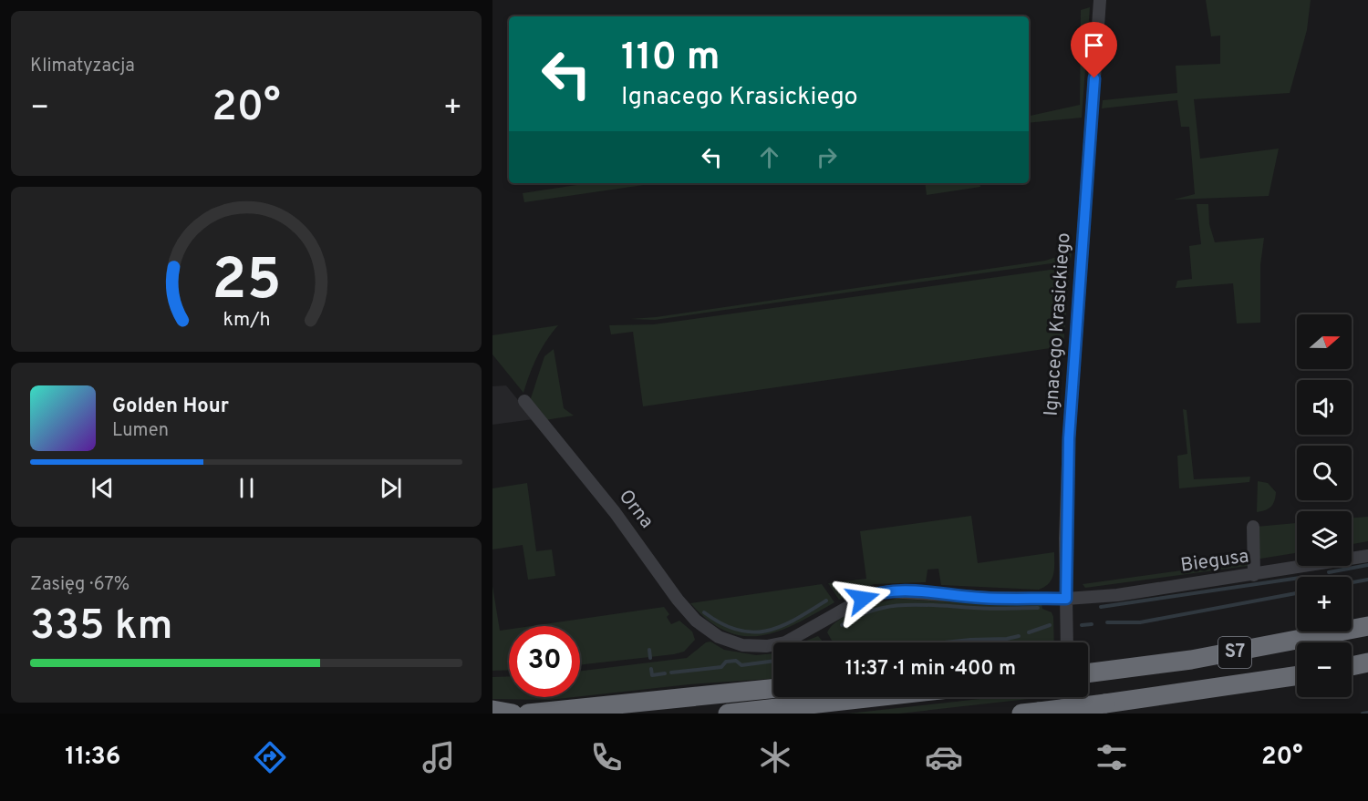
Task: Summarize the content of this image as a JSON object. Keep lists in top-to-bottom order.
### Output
{
  "streets": {
    "highway": ["S7"],
    "street": ["Ignacego Krasickiego", "Orna", "Biegusa"]
  },
  "crossings": [
    ["Ignacego Krasickiego", "Orna"],
    ["Ignacego Krasickiego", "Biegusa"],
    ["Orna", "Biegusa"]
  ],
  "north": "right",
  "page": {
    "tile": [
      "Klimatyzacja",
      ["Zasięg · 67%", "335 km"]
    ],
    "turn": ["110 m", "Ignacego Krasickiego"],
    "heat": ["−", "20°", "+"],
    "map_buttons": ["+", "−"],
    "song": ["Golden Hour", "Lumen"],
    "limit": "30",
    "trip": "11:37 · 1 min · 400 m",
    "tabs": ["11:36", "20°"],
    "gauge": ["25", "km/h"]
  }
}
